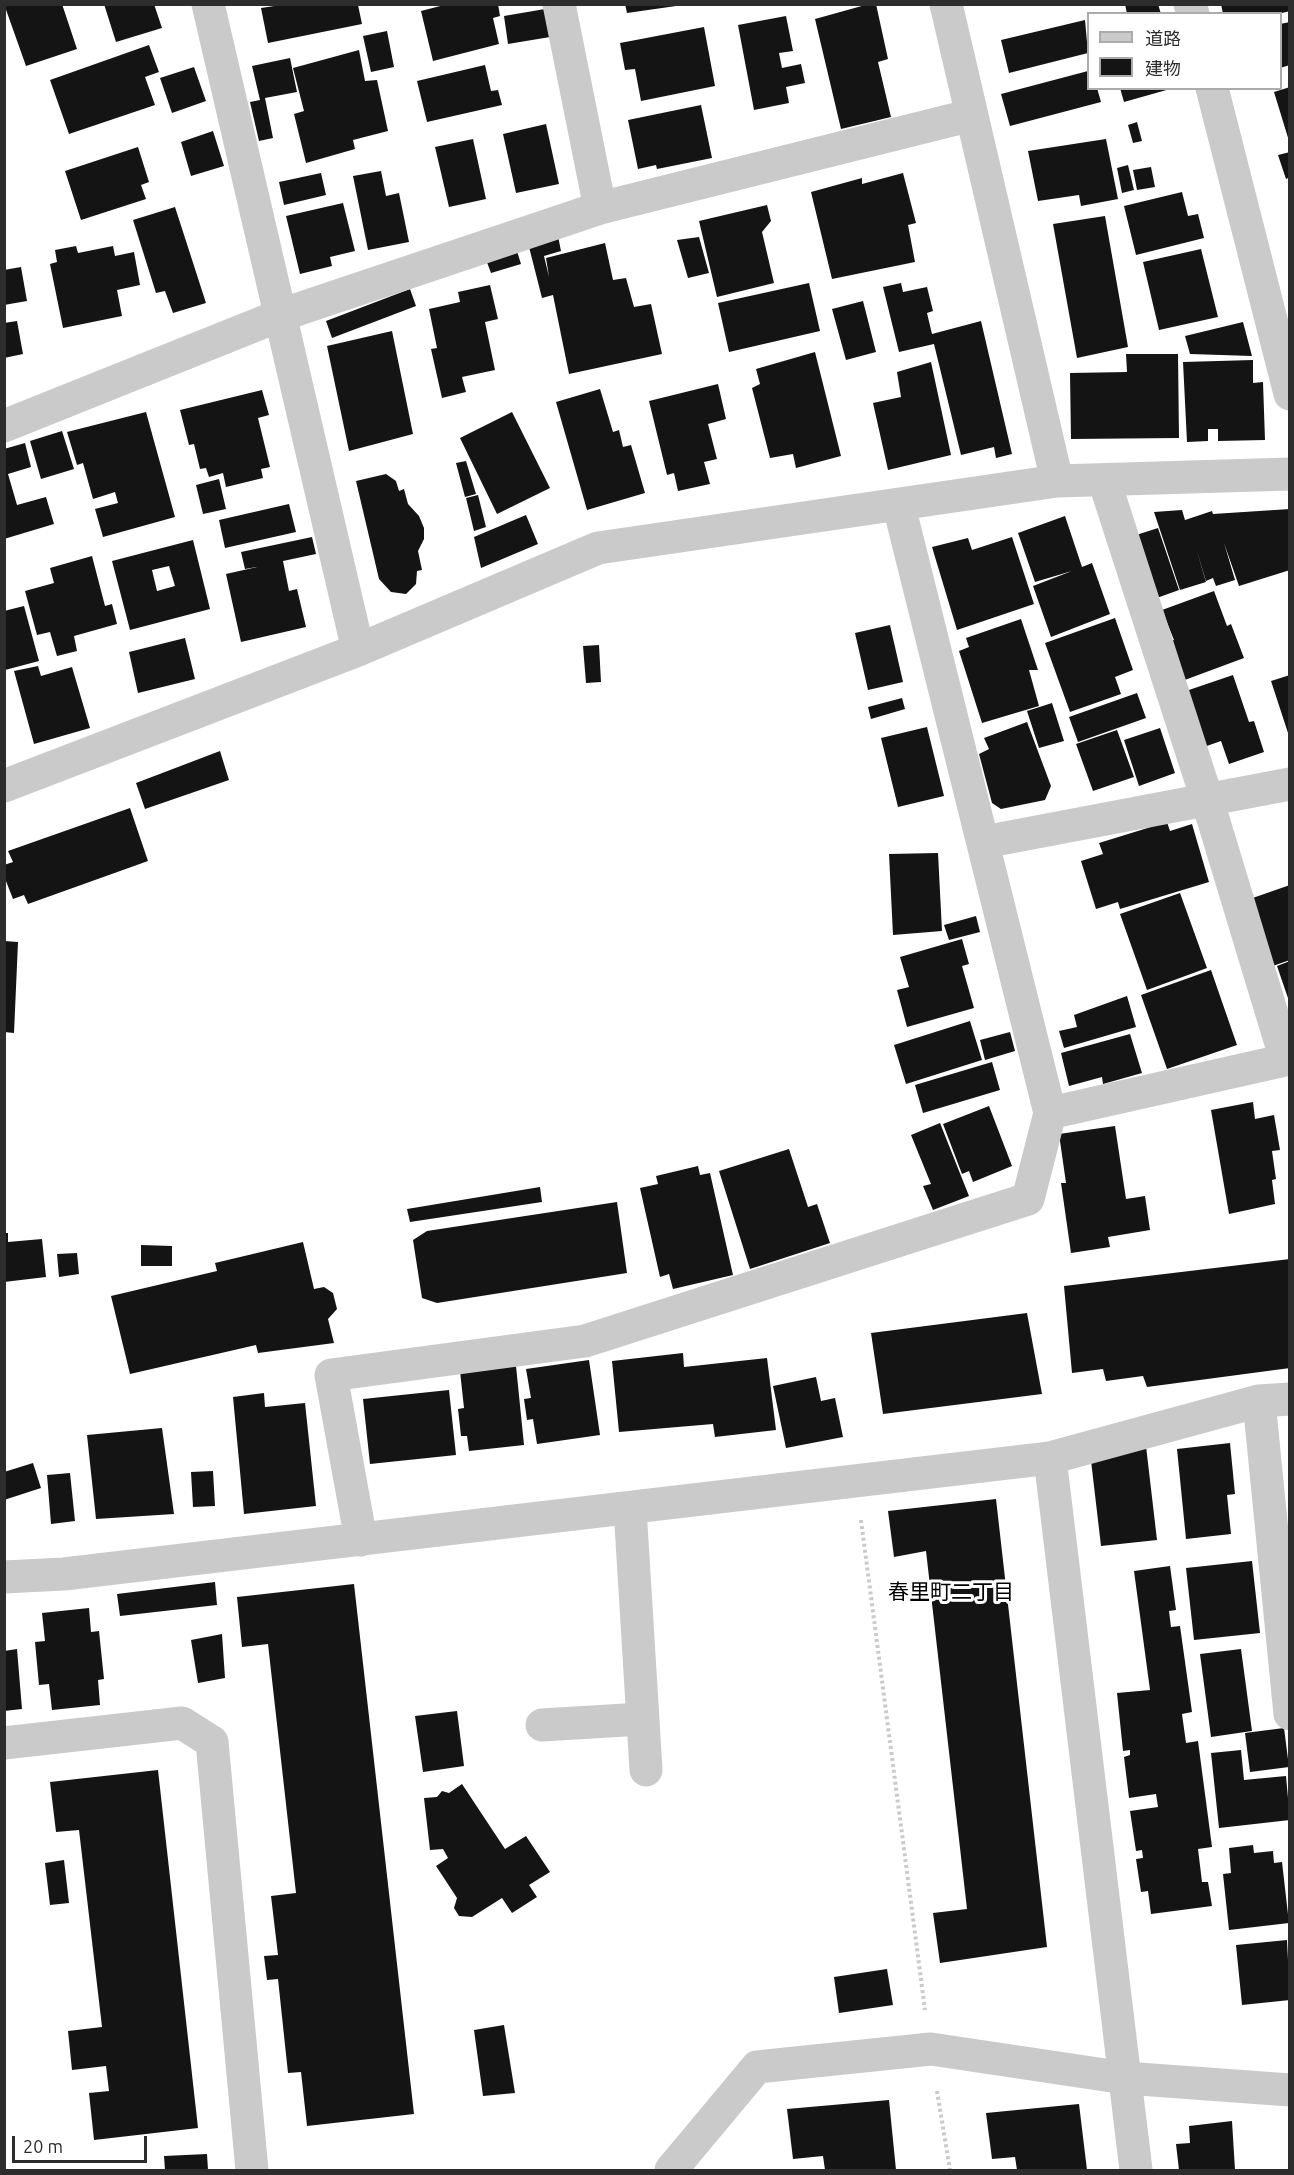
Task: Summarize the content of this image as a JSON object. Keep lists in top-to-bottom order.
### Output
{
  "districts": ["春里町二丁目"],
  "legend": ["道路", "建物"],
  "scale_bar": "20 m"
}
